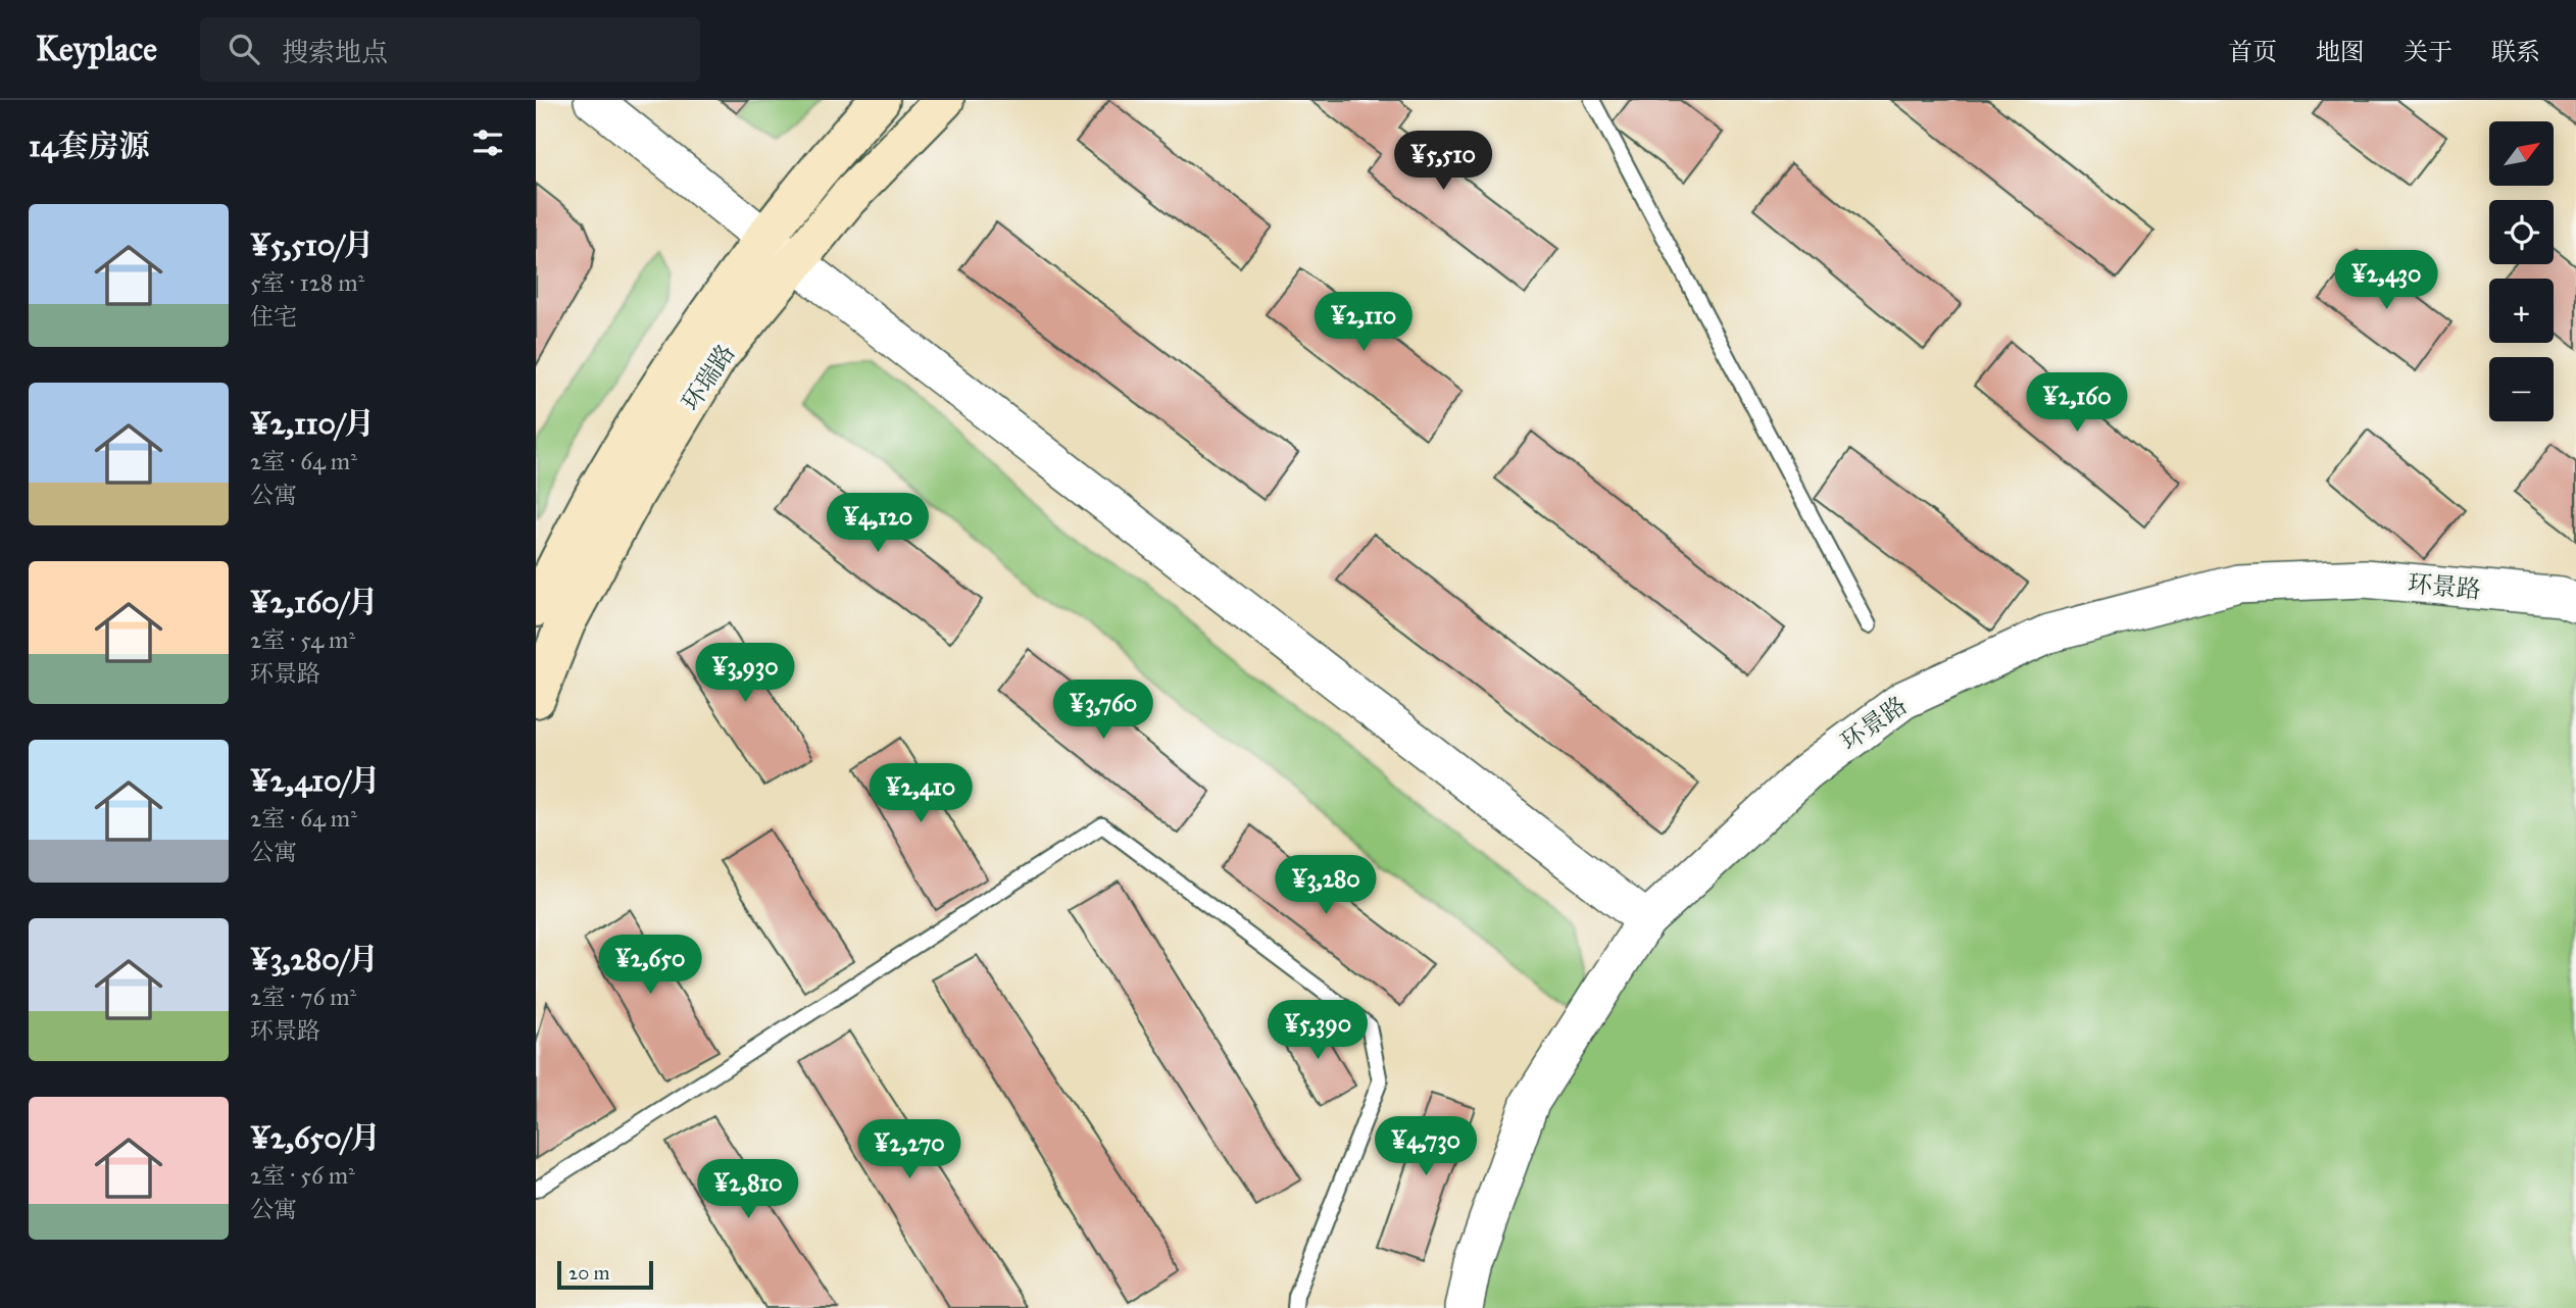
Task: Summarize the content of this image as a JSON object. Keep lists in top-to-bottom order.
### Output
{
  "streets": {
    "main road": ["环瑞路"],
    "street": ["环景路"]
  },
  "scale_bar": "20 m",
  "north": "top right",
  "page": {
    "header": "Keyplace",
    "search": "搜索地点",
    "nav": [
      "首页",
      "地图",
      "关于",
      "联系"
    ],
    "heading": "14套房源",
    "map_buttons": ["+", "−"],
    "price": [
      "¥5,510",
      "¥2,430",
      "¥2,110",
      "¥2,160",
      "¥4,120",
      "¥3,930",
      "¥3,760",
      "¥2,410",
      "¥3,280",
      "¥2,650",
      "¥5,390",
      "¥4,730",
      "¥2,270",
      "¥2,810"
    ],
    "list": [
      {
        "name": "¥5,510/月",
        "note": "5室 · 128 m² · 住宅"
      },
      {
        "name": "¥2,110/月",
        "note": "2室 · 64 m² · 公寓"
      },
      {
        "name": "¥2,160/月",
        "note": "2室 · 54 m² · 环景路"
      },
      {
        "name": "¥2,410/月",
        "note": "2室 · 64 m² · 公寓"
      },
      {
        "name": "¥3,280/月",
        "note": "2室 · 76 m² · 环景路"
      },
      {
        "name": "¥2,650/月",
        "note": "2室 · 56 m² · 公寓"
      }
    ],
    "scale": "20 m"
  }
}
